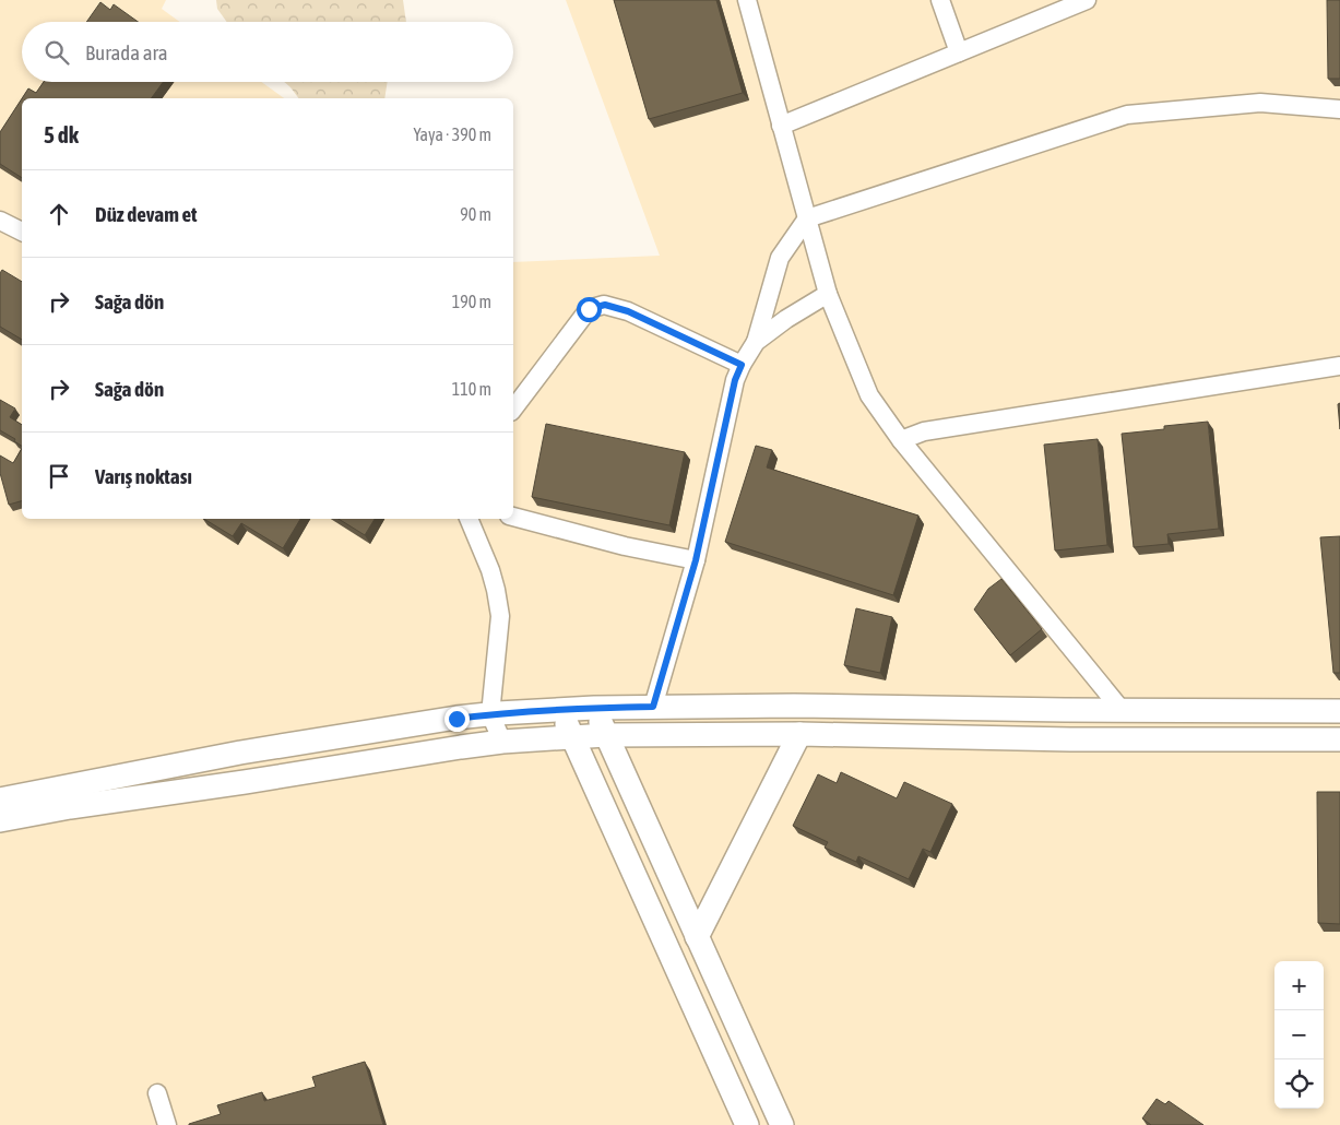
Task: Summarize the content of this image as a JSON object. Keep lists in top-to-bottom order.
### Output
{
  "page": {
    "search": "Burada ara",
    "heading": ["5 dk", "Yaya · 390 m"],
    "list": [
      ["Düz devam et", "90 m"],
      ["Sağa dön", "190 m"],
      ["Sağa dön", "110 m"],
      "Varış noktası"
    ],
    "map_buttons": ["+", "−"]
  }
}
